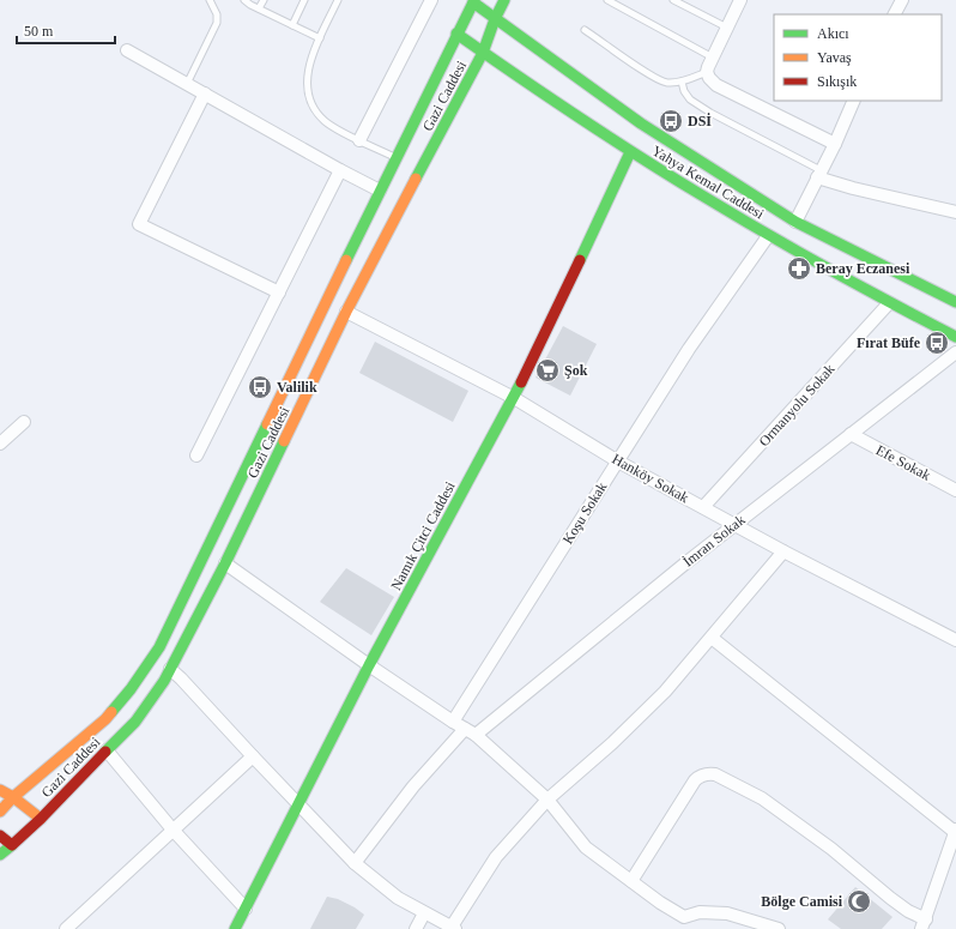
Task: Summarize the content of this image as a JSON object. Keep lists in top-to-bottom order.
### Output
{
  "streets": {
    "main road": ["Gazi Caddesi", "Yahya Kemal Caddesi", "Namık Çitci Caddesi"],
    "street": [
      "Ormanyolu Sokak",
      "Efe Sokak",
      "Hanköy Sokak",
      "Koşu Sokak",
      "İmran Sokak"
    ]
  },
  "crossings": [
    ["Gazi Caddesi", "Yahya Kemal Caddesi"],
    ["Gazi Caddesi", "Hanköy Sokak"],
    ["Yahya Kemal Caddesi", "Ormanyolu Sokak"],
    ["Yahya Kemal Caddesi", "Koşu Sokak"],
    ["Yahya Kemal Caddesi", "Namık Çitci Caddesi"],
    ["Ormanyolu Sokak", "Hanköy Sokak"],
    ["Efe Sokak", "İmran Sokak"],
    ["Hanköy Sokak", "Koşu Sokak"],
    ["Hanköy Sokak", "Namık Çitci Caddesi"],
    ["Hanköy Sokak", "İmran Sokak"]
  ],
  "places": {
    "bus stop": ["DSİ", "Fırat Büfe", "Valilik"],
    "pharmacy": ["Beray Eczanesi"],
    "supermarket": ["Şok"],
    "mosque": ["Bölge Camisi"]
  },
  "legend": ["Akıcı", "Yavaş", "Sıkışık"],
  "scale_bar": "50 m"
}
